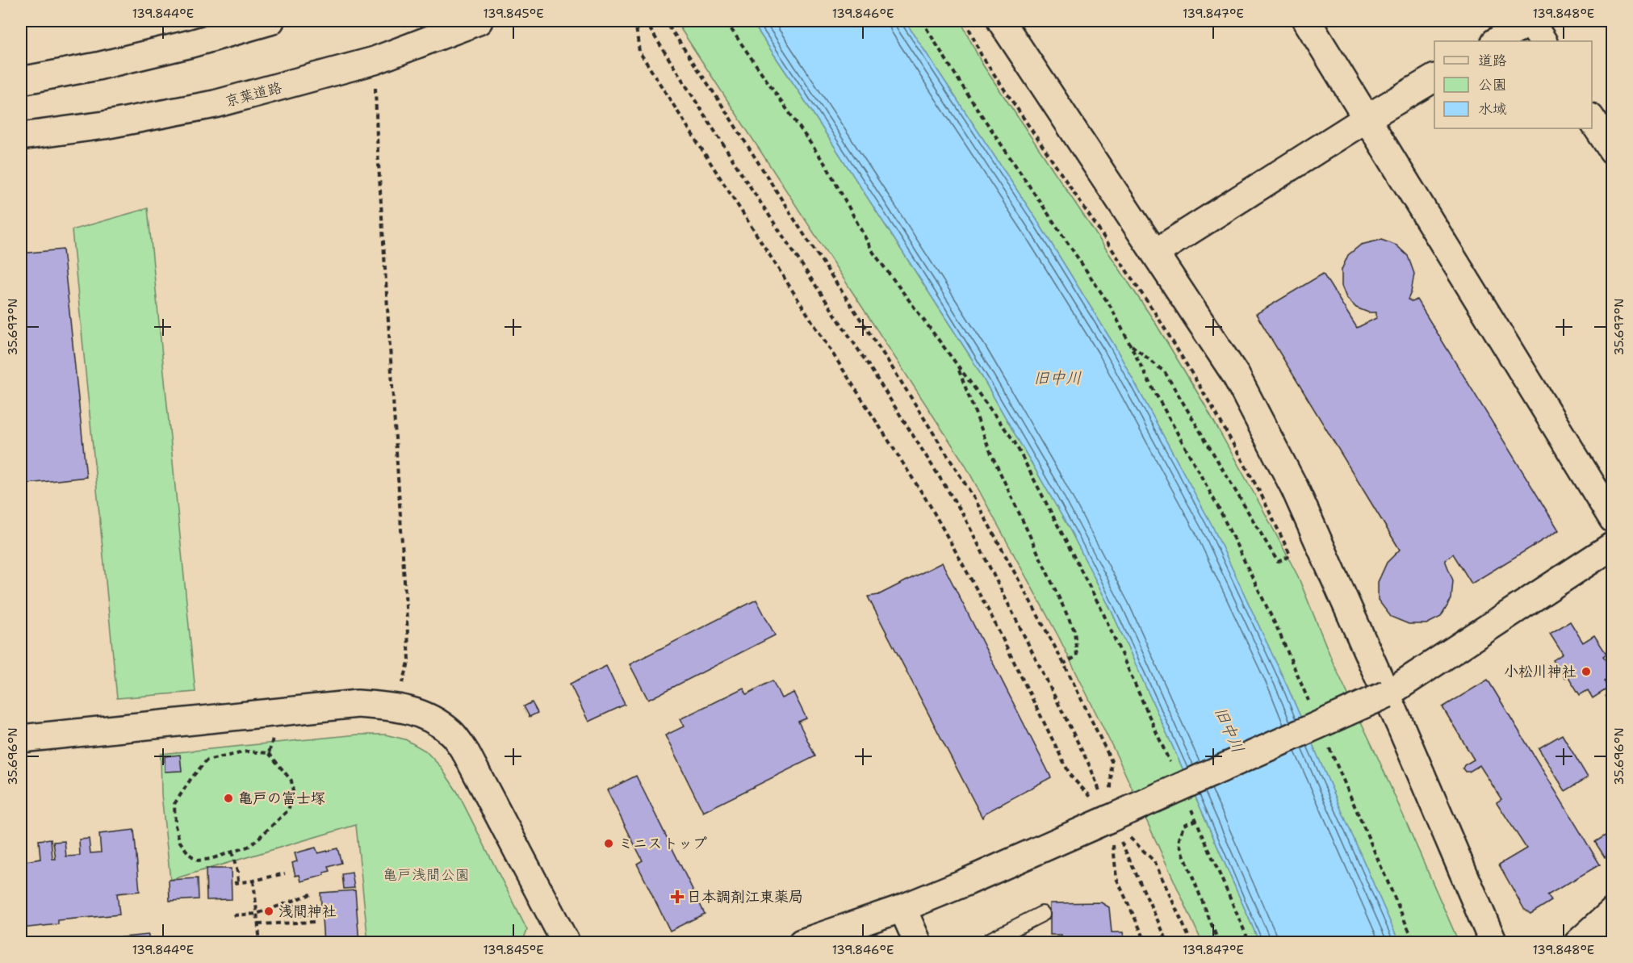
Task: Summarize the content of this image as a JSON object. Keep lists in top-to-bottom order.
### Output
{
  "streets": {
    "main road": ["京葉道路"]
  },
  "water": ["旧中川"],
  "parks": ["亀戸浅間公園"],
  "places": {
    "other": [
      "小松川神社",
      "亀戸の富士塚",
      "ミニストップ",
      "浅間神社"
    ],
    "health": ["日本調剤江東薬局"]
  },
  "legend": ["道路", "公園", "水域"],
  "coordinates": [
    "139.844°E",
    "139.845°E",
    "139.846°E",
    "139.847°E",
    "139.848°E",
    "35.697°N",
    "35.696°N"
  ]
}
